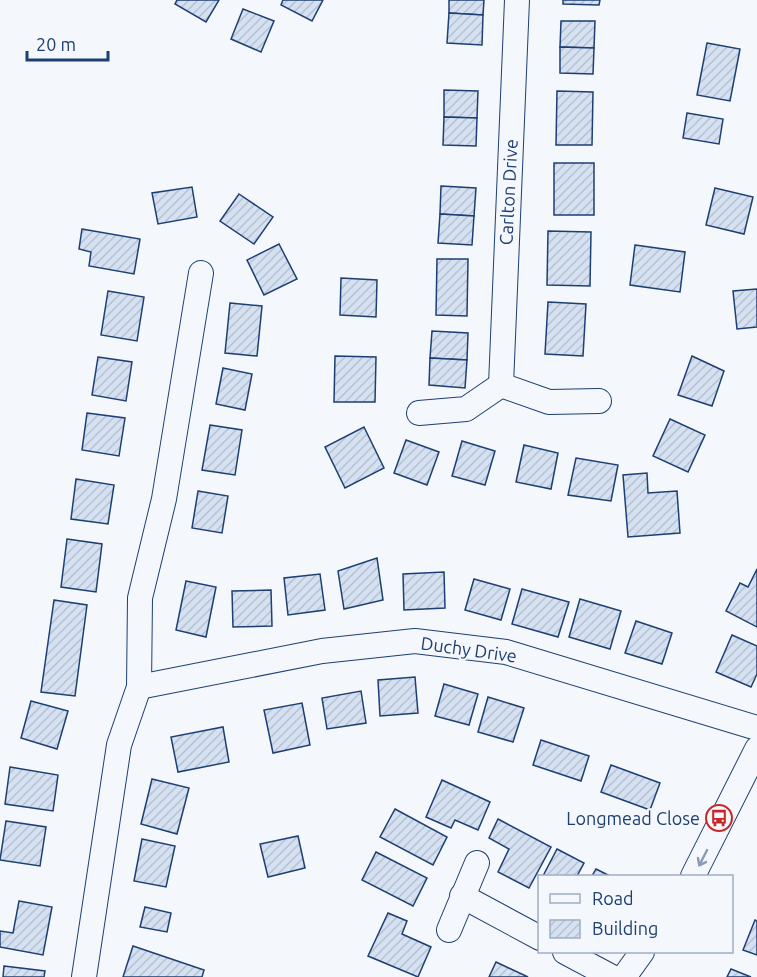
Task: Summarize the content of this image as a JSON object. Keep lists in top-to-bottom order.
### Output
{
  "streets": {
    "street": ["Carlton Drive", "Duchy Drive"]
  },
  "places": {
    "bus stop": ["Longmead Close"]
  },
  "legend": ["Road", "Building"],
  "scale_bar": "20 m"
}
